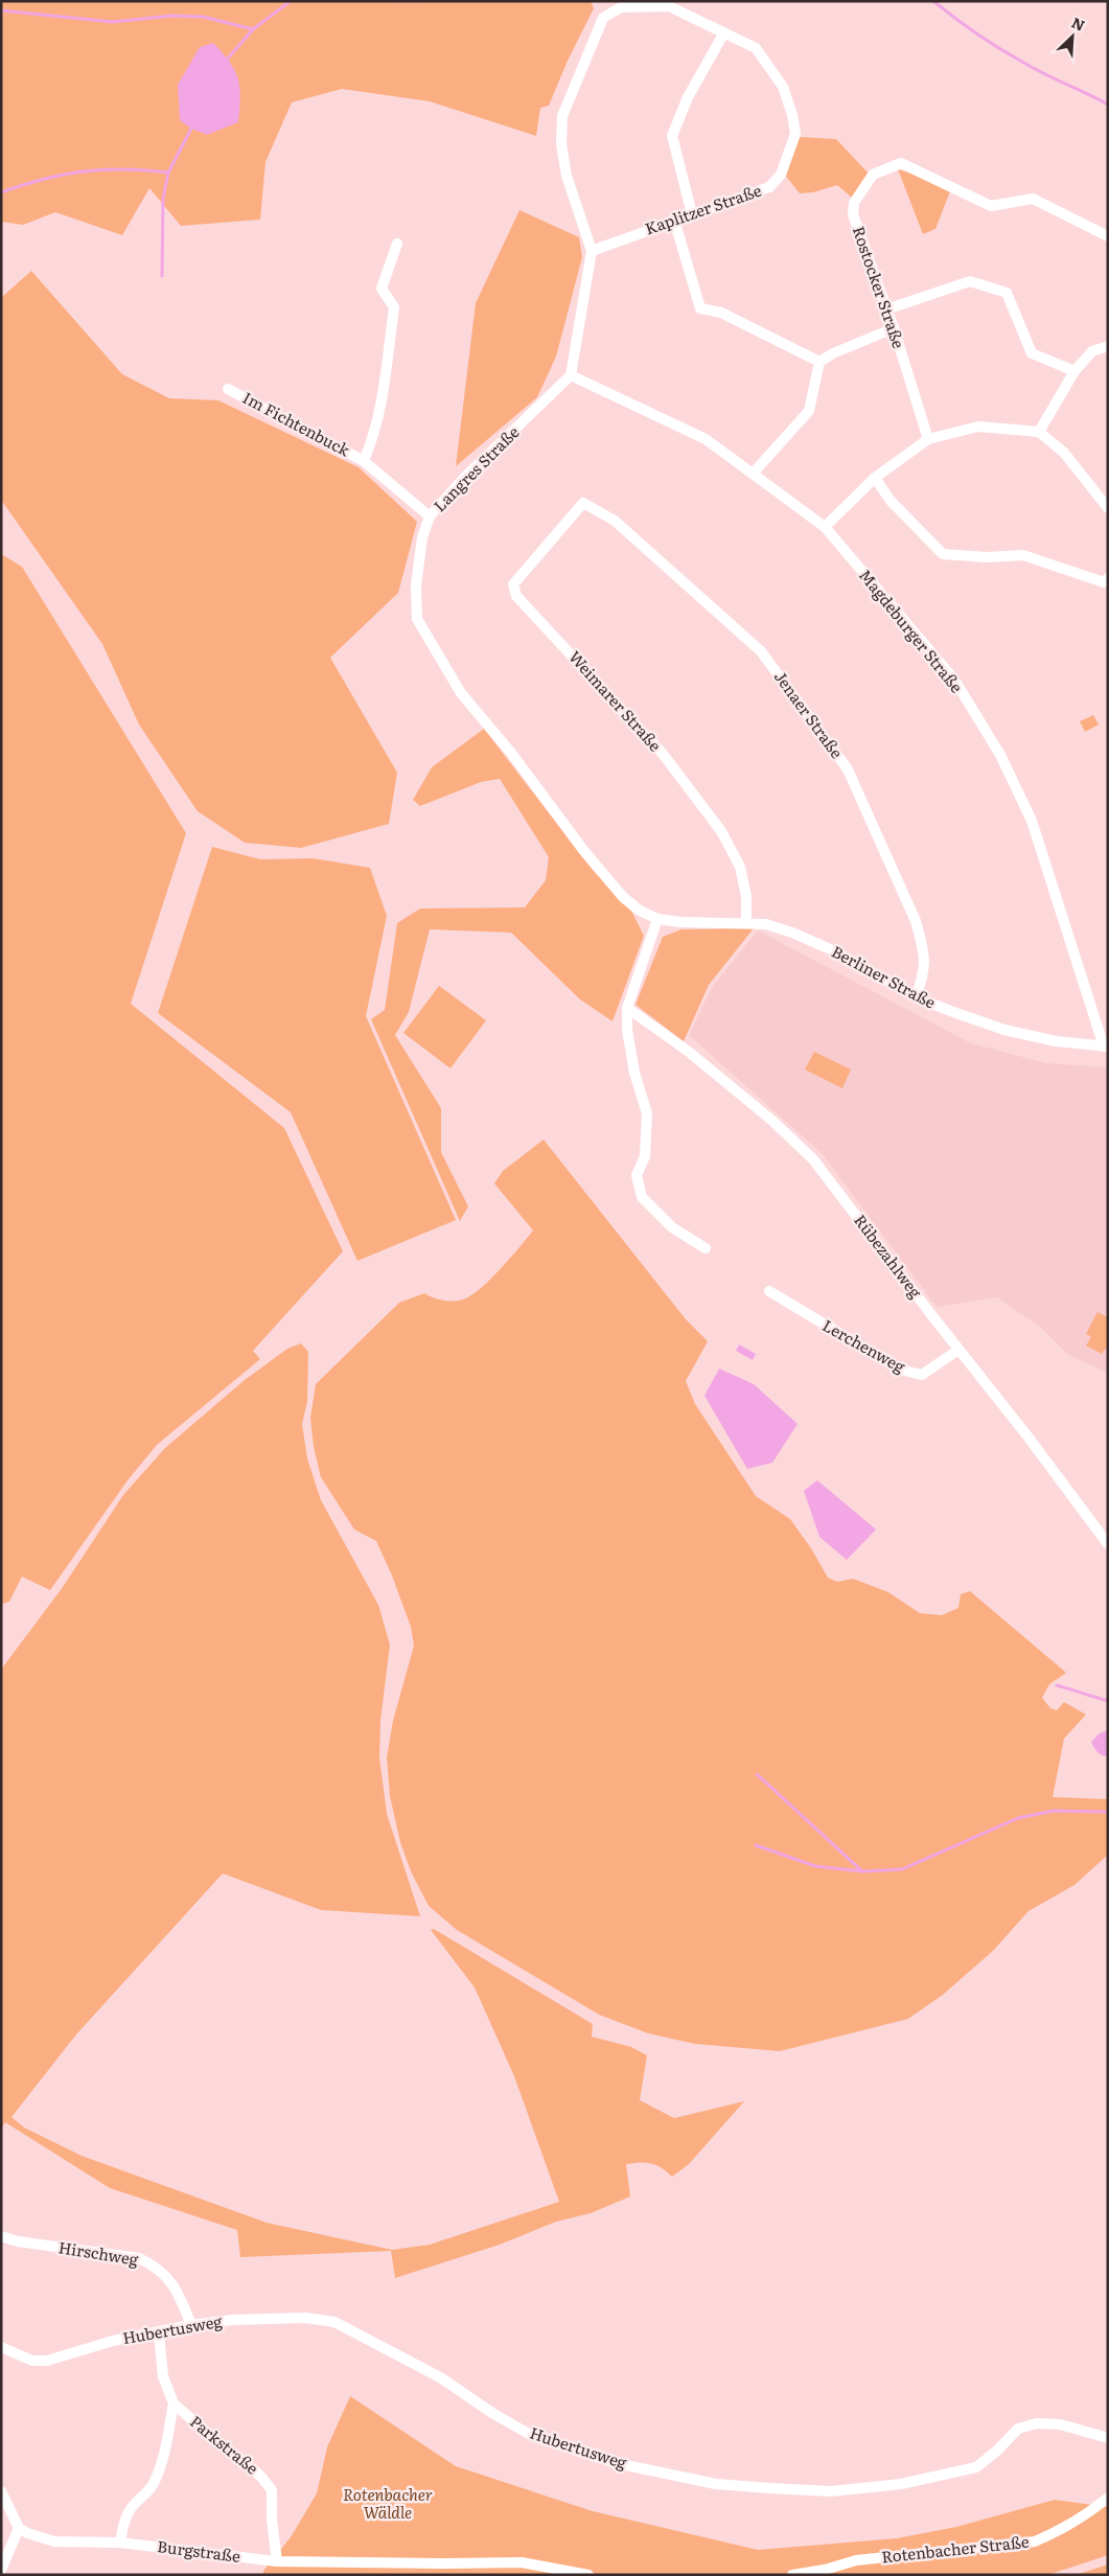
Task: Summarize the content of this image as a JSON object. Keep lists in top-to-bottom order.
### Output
{
  "streets": {
    "street": [
      "Kaplitzer Straße",
      "Rostocker Straße",
      "Im Fichtenbuck",
      "Langres Straße",
      "Magdeburger Straße",
      "Weimarer Straße",
      "Jenaer Straße",
      "Berliner Straße",
      "Rübezahlweg",
      "Lerchenweg",
      "Hirschweg",
      "Hubertusweg",
      "Parkstraße",
      "Rotenbacher Straße",
      "Burgstraße"
    ]
  },
  "crossings": [
    ["Im Fichtenbuck", "Langres Straße"],
    ["Langres Straße", "Magdeburger Straße"],
    ["Langres Straße", "Berliner Straße"],
    ["Magdeburger Straße", "Berliner Straße"],
    ["Weimarer Straße", "Jenaer Straße"],
    ["Weimarer Straße", "Berliner Straße"],
    ["Jenaer Straße", "Berliner Straße"],
    ["Rübezahlweg", "Lerchenweg"],
    ["Hirschweg", "Hubertusweg"],
    ["Hubertusweg", "Parkstraße"],
    ["Parkstraße", "Burgstraße"]
  ],
  "parks": ["Rotenbacher Wäldle"],
  "north": "top right"
}
